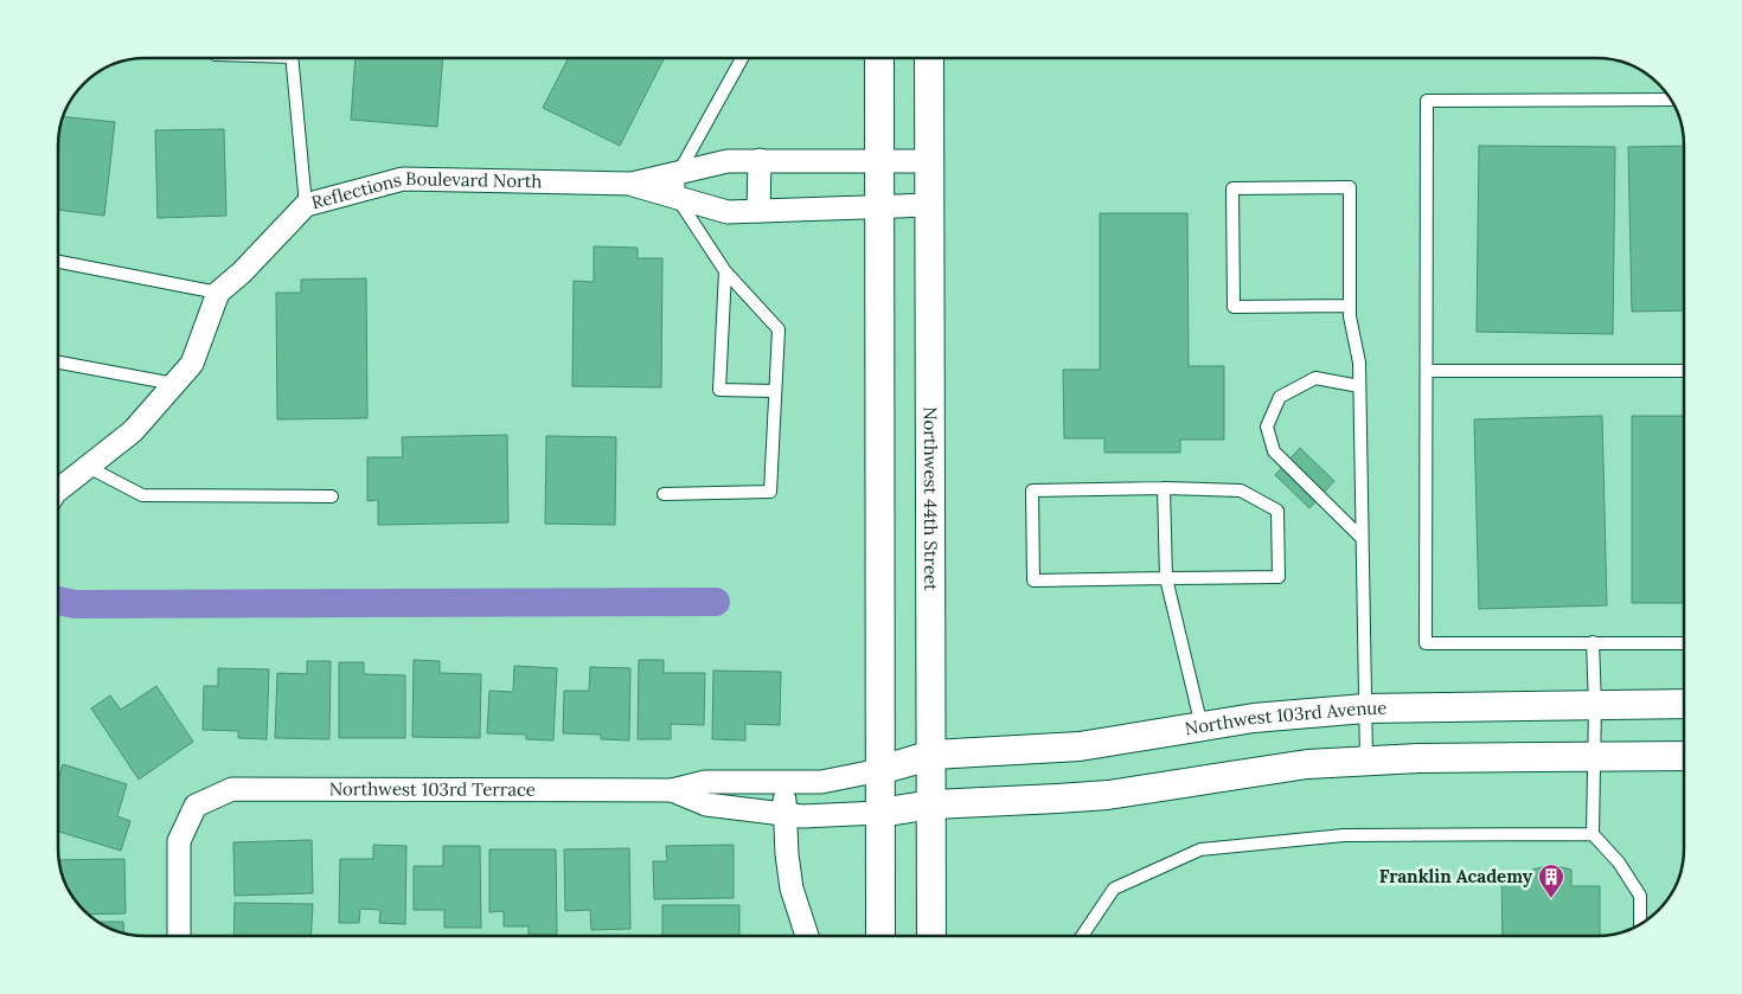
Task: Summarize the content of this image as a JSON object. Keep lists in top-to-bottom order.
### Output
{
  "streets": {
    "street": [
      "Reflections Boulevard North",
      "Northwest 44th Street",
      "Northwest 103rd Avenue",
      "Northwest 103rd Terrace"
    ]
  },
  "crossings": [
    ["Reflections Boulevard North", "Northwest 44th Street"],
    ["Northwest 44th Street", "Northwest 103rd Avenue"],
    ["Northwest 103rd Avenue", "Northwest 103rd Terrace"]
  ],
  "places": {
    "building": ["Franklin Academy"]
  }
}
